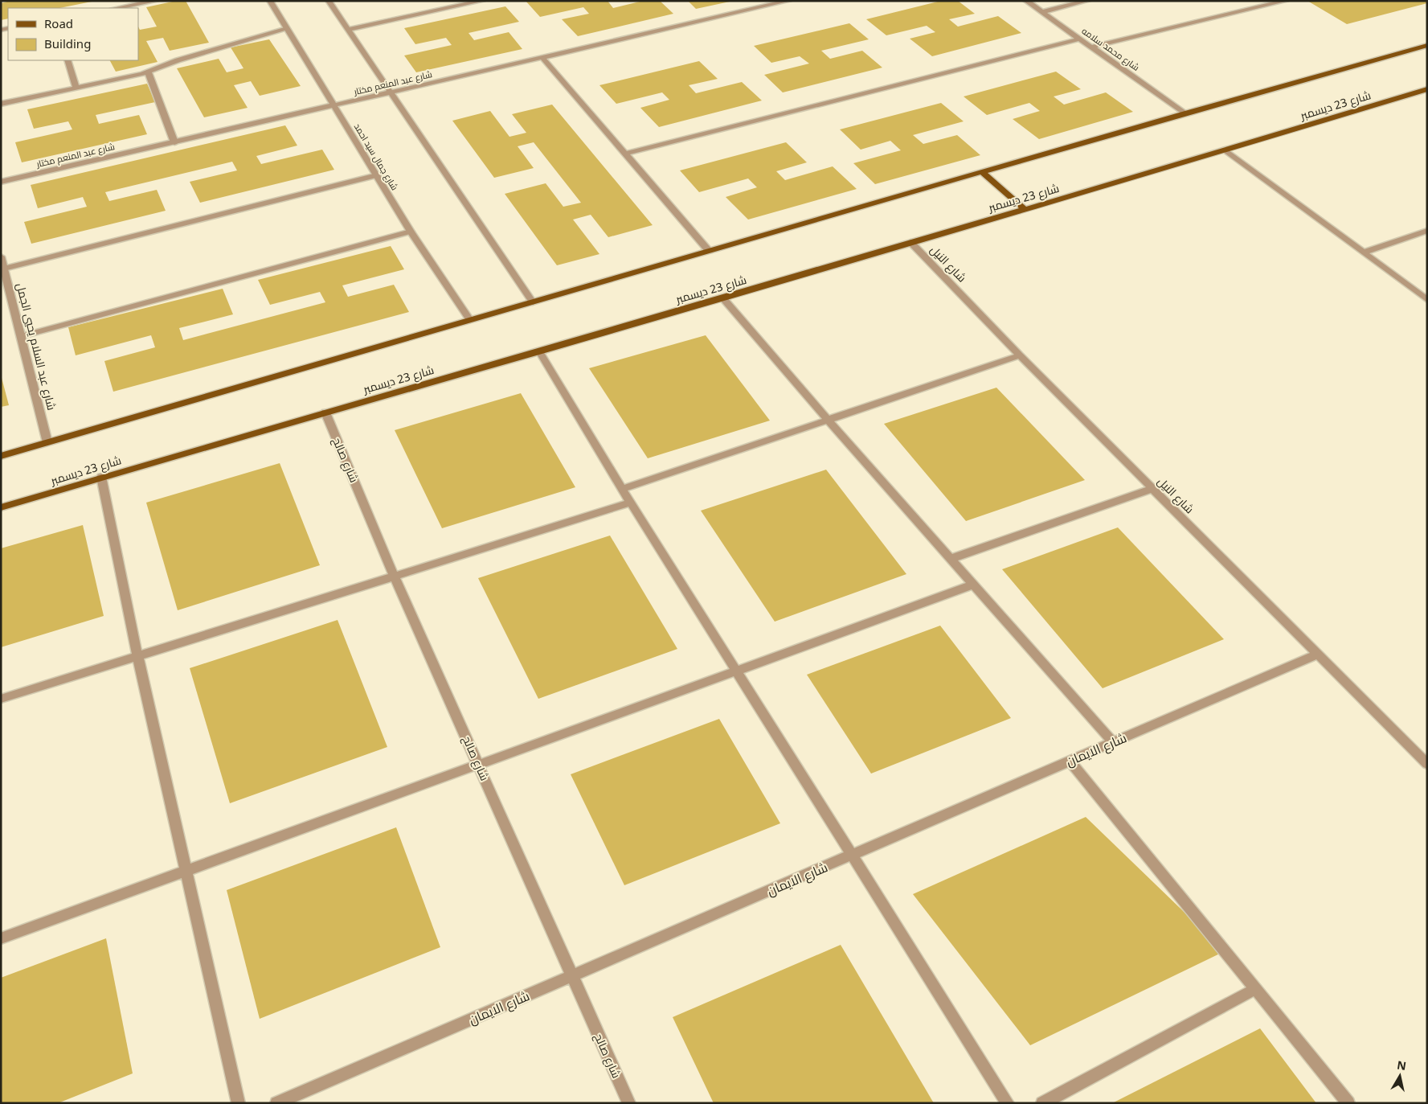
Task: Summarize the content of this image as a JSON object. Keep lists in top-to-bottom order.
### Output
{
  "streets": {
    "main road": ["شارع 23 ديسمبر"],
    "street": [
      "شارع محمد سلامه",
      "شارع عبد المنعم مختار",
      "شارع جمال سيد احمد",
      "شارع النيل",
      "شارع عبد السلام يحيي الجمل",
      "شارع صالح",
      "شارع الايمان"
    ]
  },
  "crossings": [
    ["شارع عبد المنعم مختار", "شارع جمال سيد احمد"],
    ["شارع 23 ديسمبر", "شارع النيل"],
    ["شارع 23 ديسمبر", "شارع صالح"],
    ["شارع النيل", "شارع الايمان"],
    ["شارع صالح", "شارع الايمان"]
  ],
  "legend": ["Road", "Building"],
  "north": "top"
}
